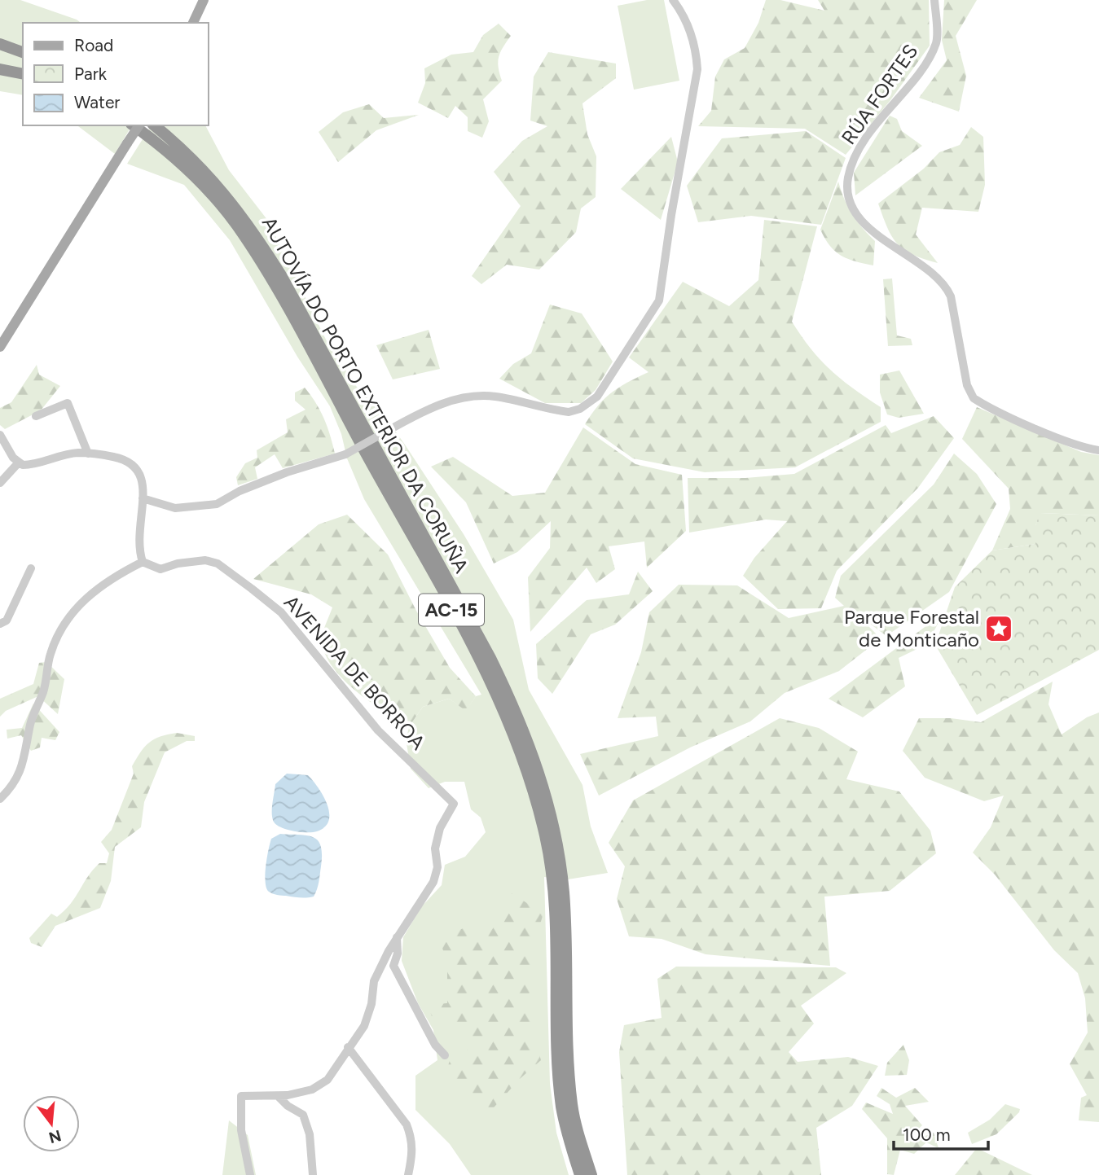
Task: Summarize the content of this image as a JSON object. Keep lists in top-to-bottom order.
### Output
{
  "streets": {
    "highway": ["AUTOVÍA DO PORTO EXTERIOR DA CORUÑA", "AC-15"],
    "street": ["RÚA FORTES", "AVENIDA DE BORROA"]
  },
  "places": {
    "place": ["Parque Forestal de Monticaño"]
  },
  "legend": ["Road", "Park", "Water"],
  "scale_bar": "100 m",
  "north": "bottom"
}
